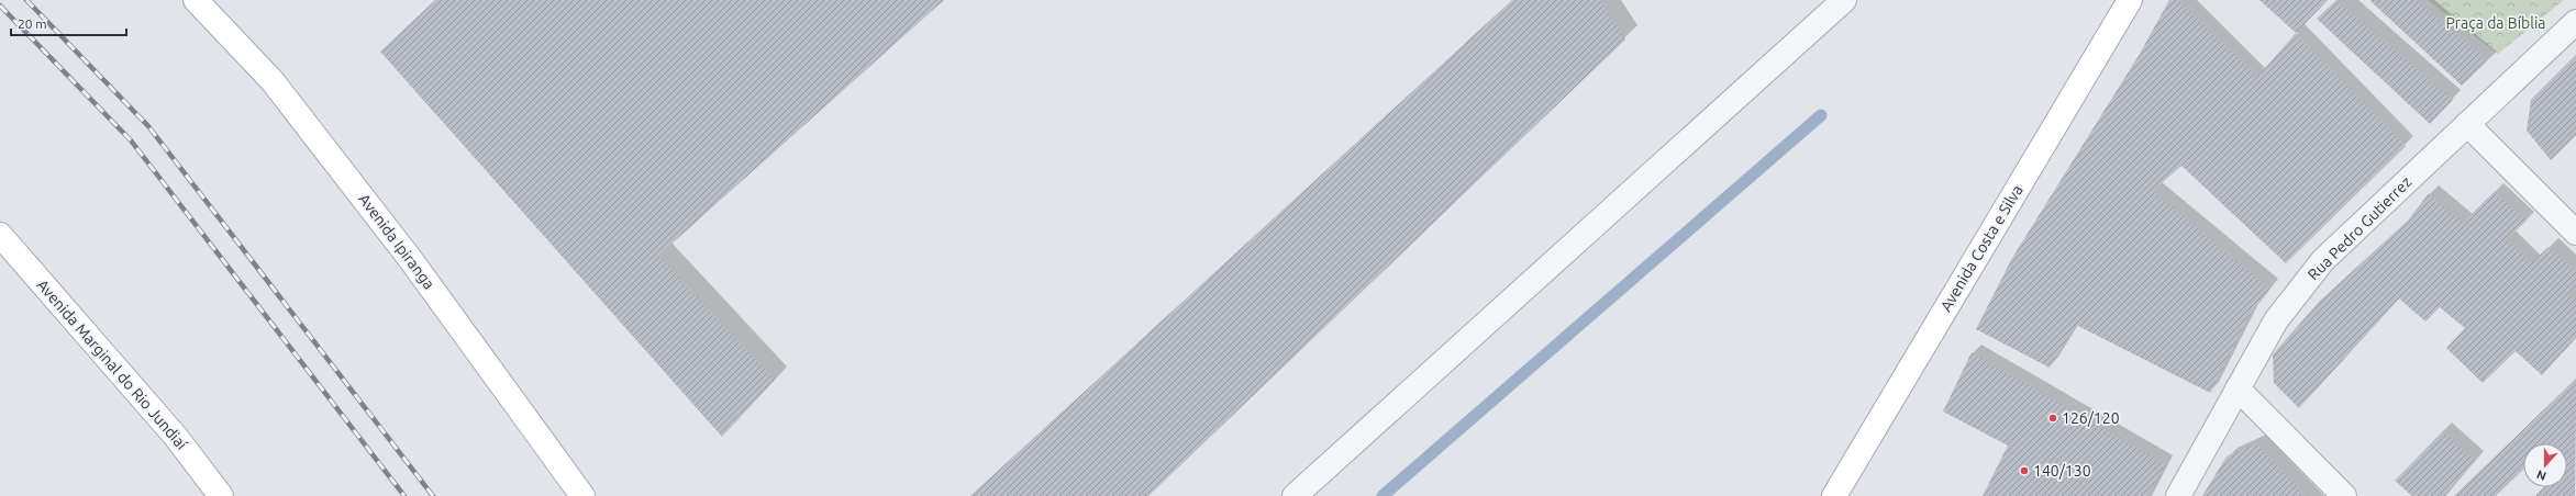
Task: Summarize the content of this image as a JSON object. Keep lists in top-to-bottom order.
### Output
{
  "streets": {
    "main road": ["Avenida Ipiranga", "Avenida Costa e Silva", "Avenida Marginal do Rio Jundiaí"],
    "street": ["Rua Pedro Gutierrez"]
  },
  "parks": ["Praça da Bíblia"],
  "places": ["126/120", "140/130"],
  "scale_bar": "20 m",
  "north": "bottom"
}
